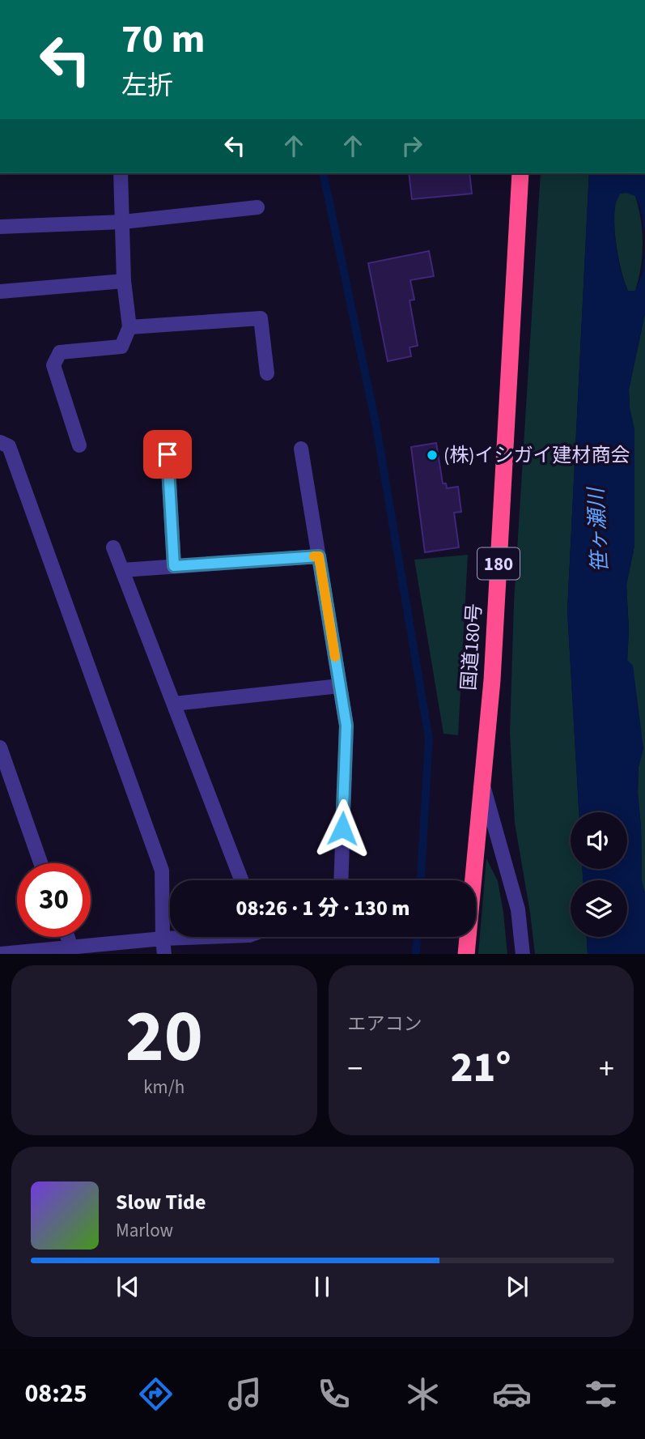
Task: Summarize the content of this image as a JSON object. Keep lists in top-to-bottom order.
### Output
{
  "streets": {
    "highway": ["180", "国道180号"]
  },
  "water": ["笹ヶ瀬川"],
  "places": ["(株)イシガイ建材商会"],
  "page": {
    "turn": ["70 m", "左折"],
    "limit": "30",
    "trip": "08:26 · 1 分 · 130 m",
    "tile": [
      ["20", "km/h"],
      "エアコン"
    ],
    "heat": ["−", "21°", "+"],
    "song": ["Slow Tide", "Marlow"],
    "tabs": "08:25"
  }
}
